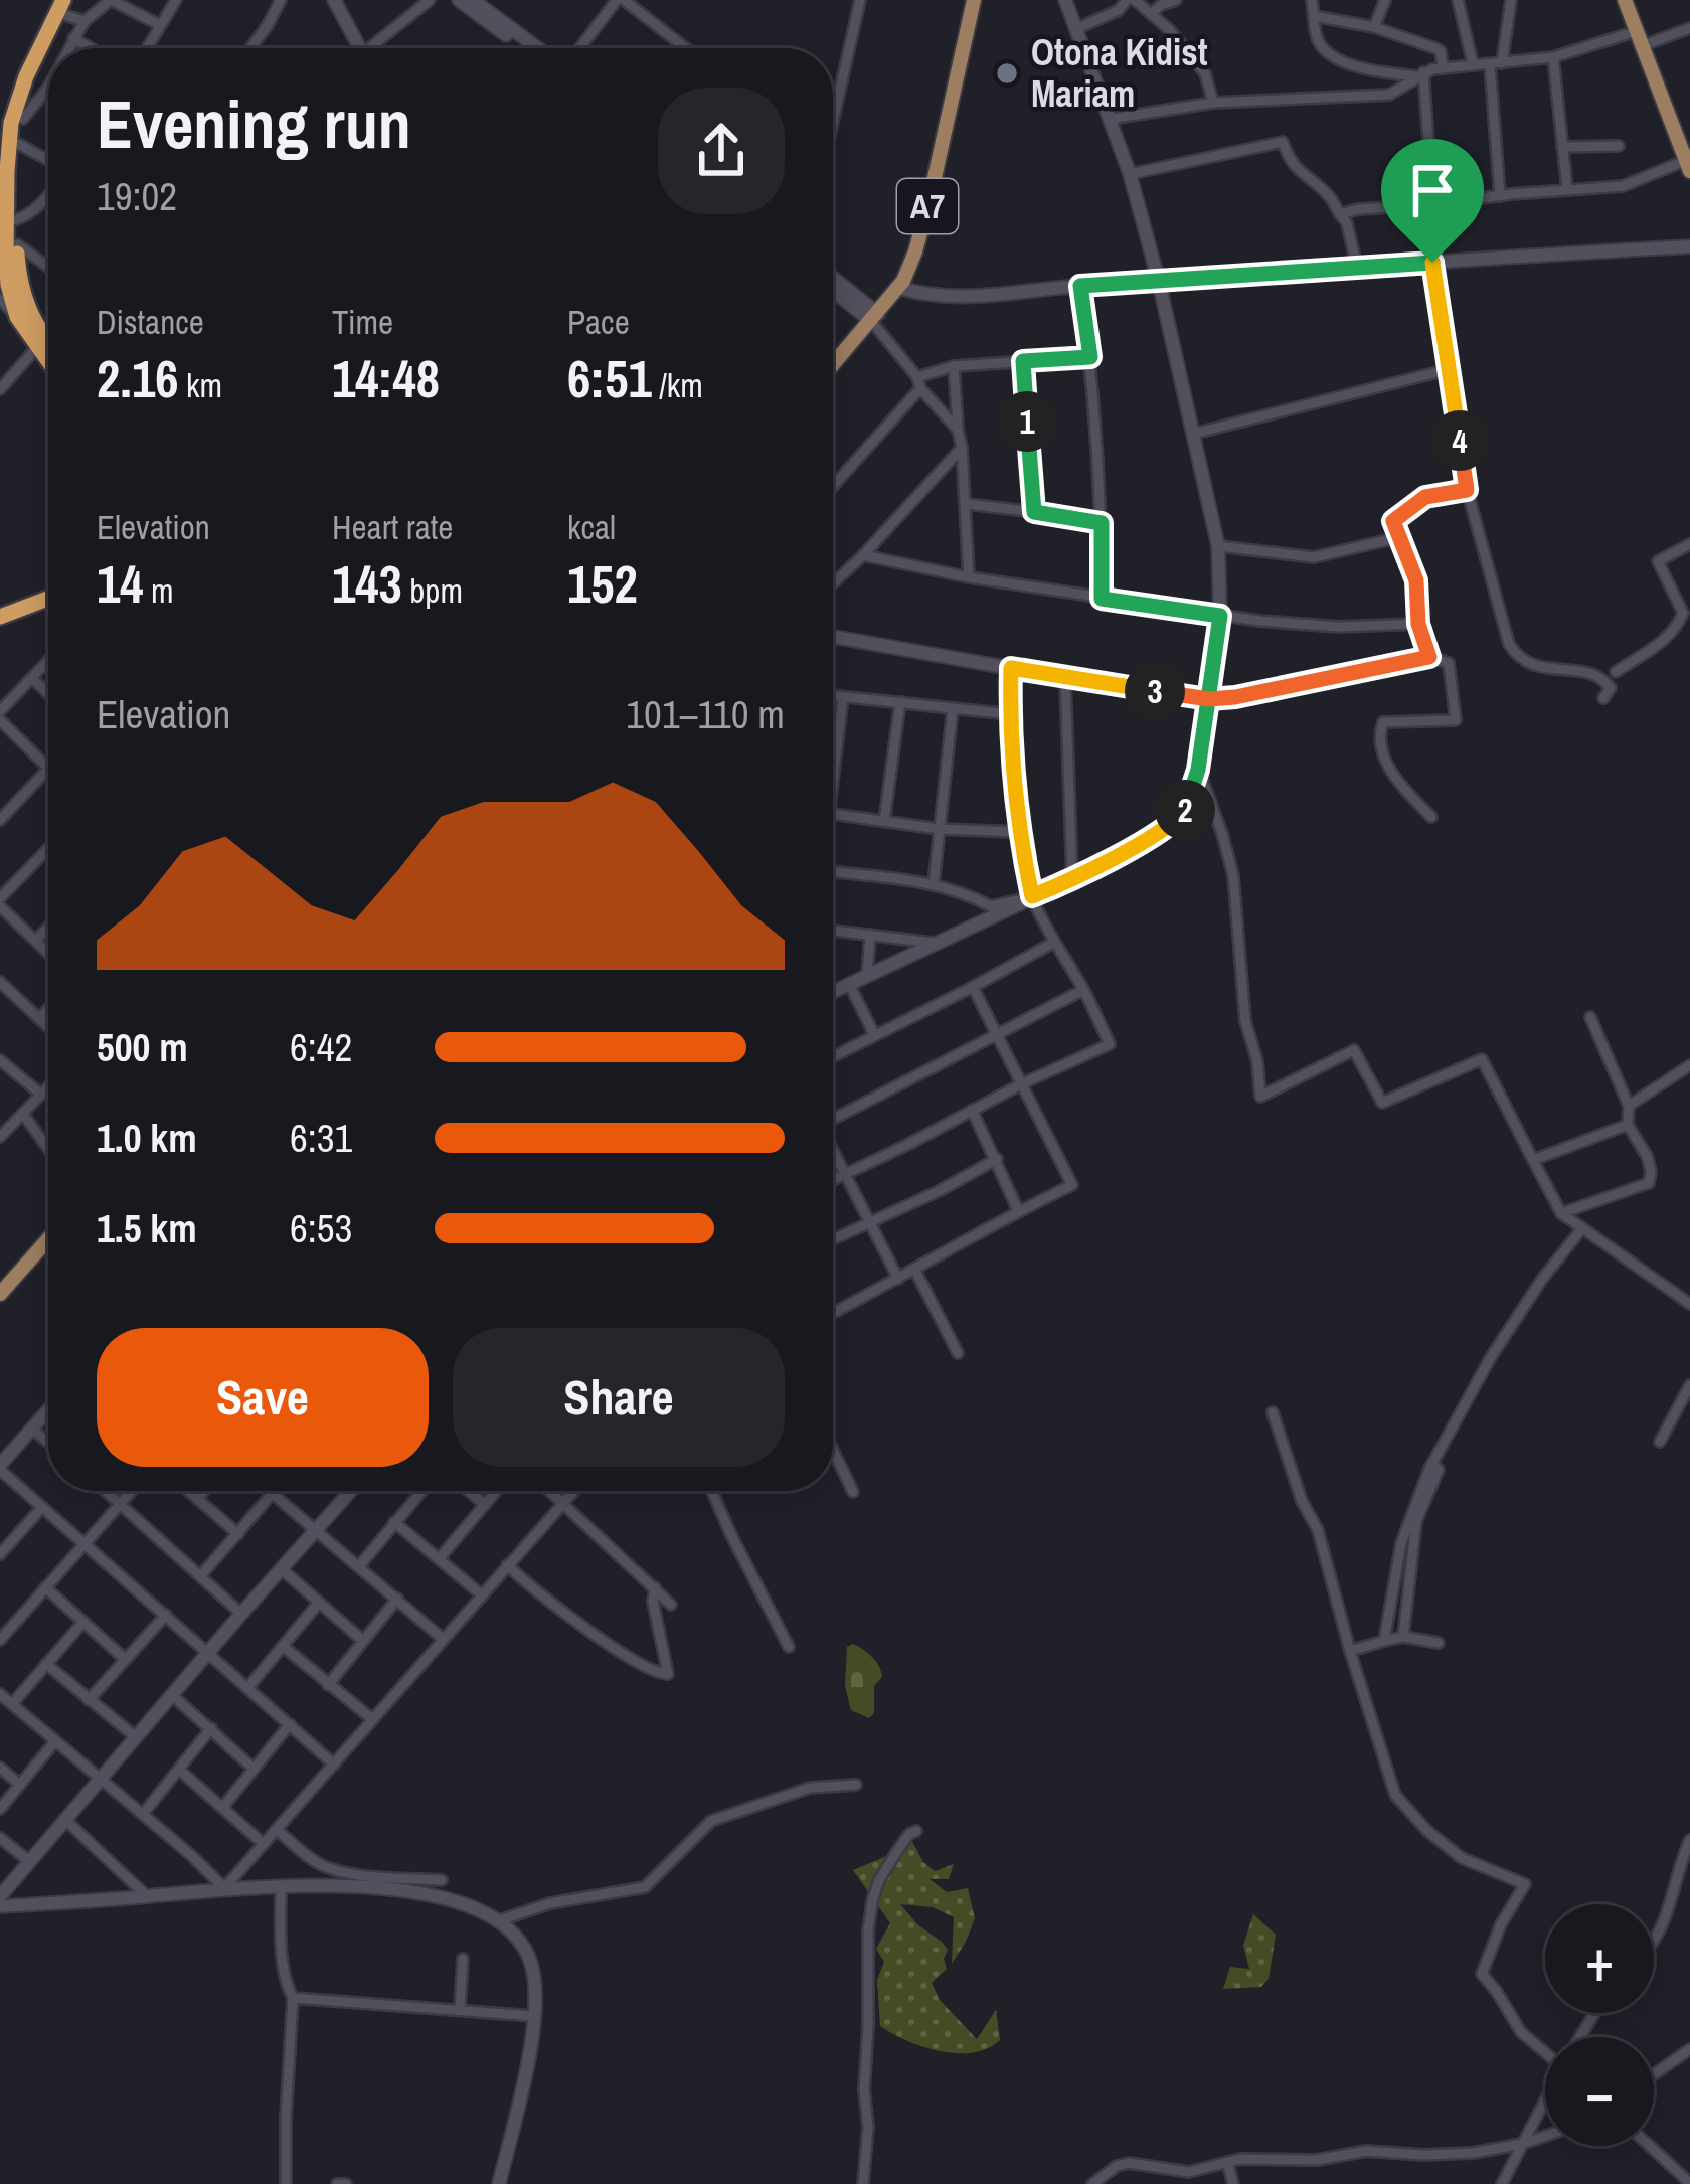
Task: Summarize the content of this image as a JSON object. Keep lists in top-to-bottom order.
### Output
{
  "streets": {
    "main road": ["A7"]
  },
  "places": ["Otona Kidist Mariam"],
  "page": {
    "heading": ["Evening run", "19:02"],
    "stats": [
      ["Distance", "2.16 km"],
      ["Time", "14:48"],
      ["Pace", "6:51 /km"],
      ["Elevation", "14 m"],
      ["Heart rate", "143 bpm"],
      ["kcal", "152"]
    ],
    "pins": [
      "1",
      "4",
      "3",
      "2"
    ],
    "chart": ["Elevation", "101–110 m"],
    "list": [
      {
        "name": "500 m",
        "note": "6:42"
      },
      {
        "name": "1.0 km",
        "note": "6:31"
      },
      {
        "name": "1.5 km",
        "note": "6:53"
      }
    ],
    "buttons": ["Save", "Share"],
    "map_buttons": ["+", "−"]
  }
}
